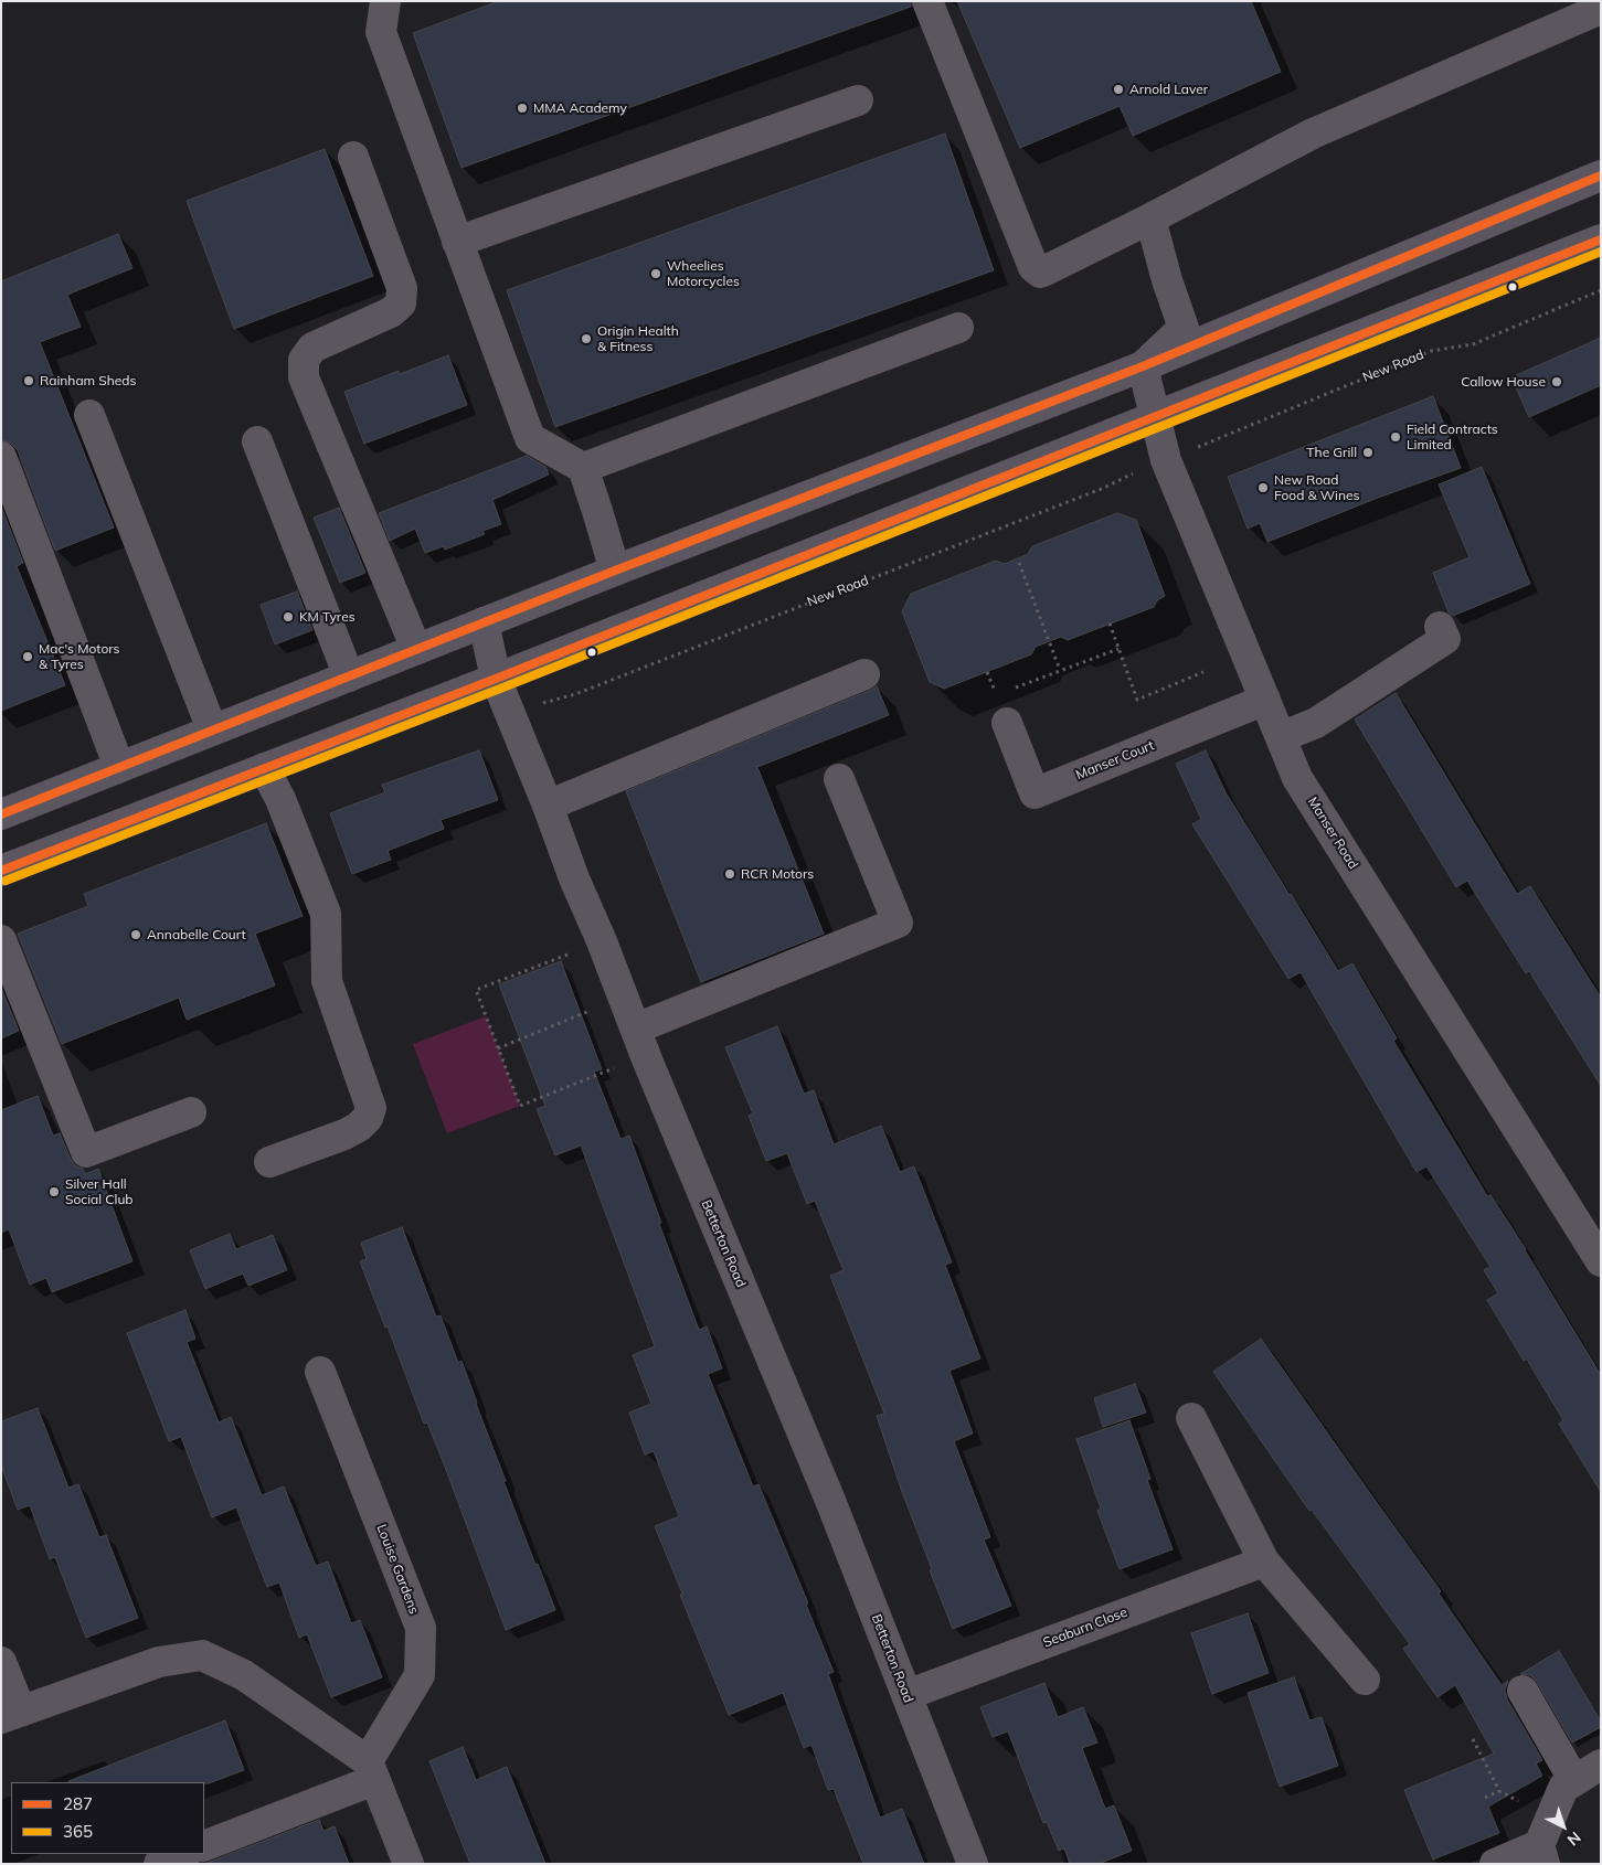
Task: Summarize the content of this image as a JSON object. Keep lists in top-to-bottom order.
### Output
{
  "streets": {
    "street": [
      "Manser Court",
      "Manser Road",
      "Betterton Road",
      "Louise Gardens",
      "Seaburn Close"
    ],
    "path": ["New Road"]
  },
  "crossings": [
    ["Manser Court", "Manser Road"],
    ["Betterton Road", "Seaburn Close"]
  ],
  "places": [
    "Arnold Laver",
    "MMA Academy",
    "Wheelies Motorcycles",
    "Origin Health & Fitness",
    "Rainham Sheds",
    "Callow House",
    "Field Contracts Limited",
    "The Grill",
    "New Road Food & Wines",
    "KM Tyres",
    "Mac's Motors & Tyres",
    "RCR Motors",
    "Annabelle Court",
    "Silver Hall Social Club"
  ],
  "lines": ["transit line 287", "transit line 365"],
  "legend": ["287", "365"],
  "north": "bottom right"
}
